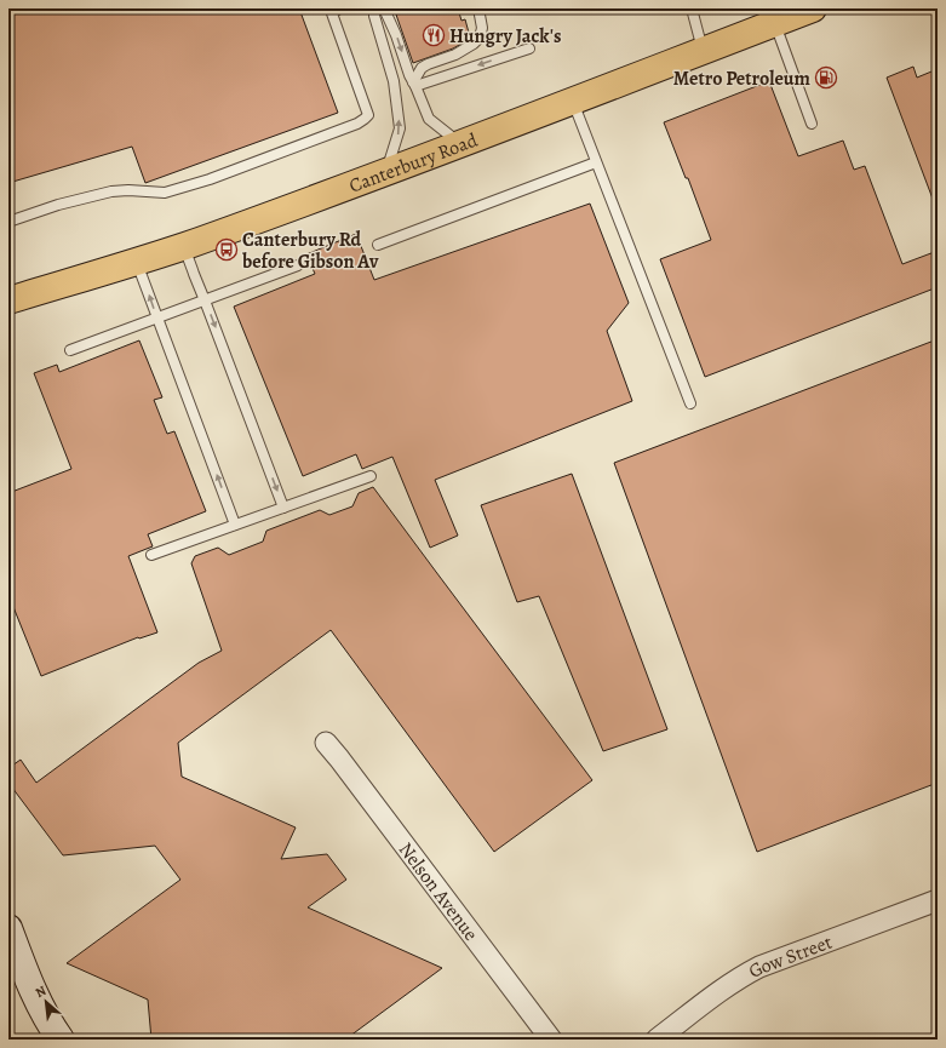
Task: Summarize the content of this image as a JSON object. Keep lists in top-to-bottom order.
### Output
{
  "streets": {
    "highway": ["Canterbury Road"],
    "street": ["Nelson Avenue", "Gow Street"]
  },
  "places": {
    "restaurant": ["Hungry Jack's"],
    "fuel station": ["Metro Petroleum"],
    "bus stop": ["Canterbury Rd before Gibson Av"]
  },
  "north": "top left"
}
